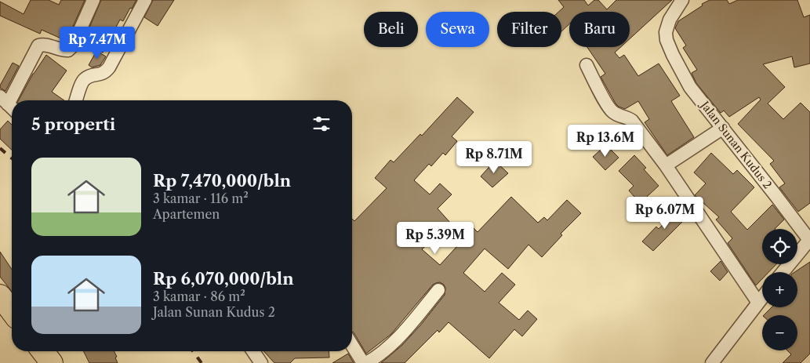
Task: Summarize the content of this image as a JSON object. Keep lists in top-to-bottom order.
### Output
{
  "streets": {
    "street": ["Jalan Sunan Kudus 2"]
  },
  "page": {
    "chip": [
      "Beli",
      "Sewa",
      "Filter",
      "Baru"
    ],
    "price": [
      "Rp 7.47M",
      "Rp 13.6M",
      "Rp 8.71M",
      "Rp 6.07M",
      "Rp 5.39M"
    ],
    "heading": "5 properti",
    "list": [
      {
        "name": "Rp 7,470,000/bln",
        "note": "3 kamar · 116 m² · Apartemen"
      },
      {
        "name": "Rp 6,070,000/bln",
        "note": "3 kamar · 86 m² · Jalan Sunan Kudus 2"
      }
    ],
    "map_buttons": ["+", "−"]
  }
}
